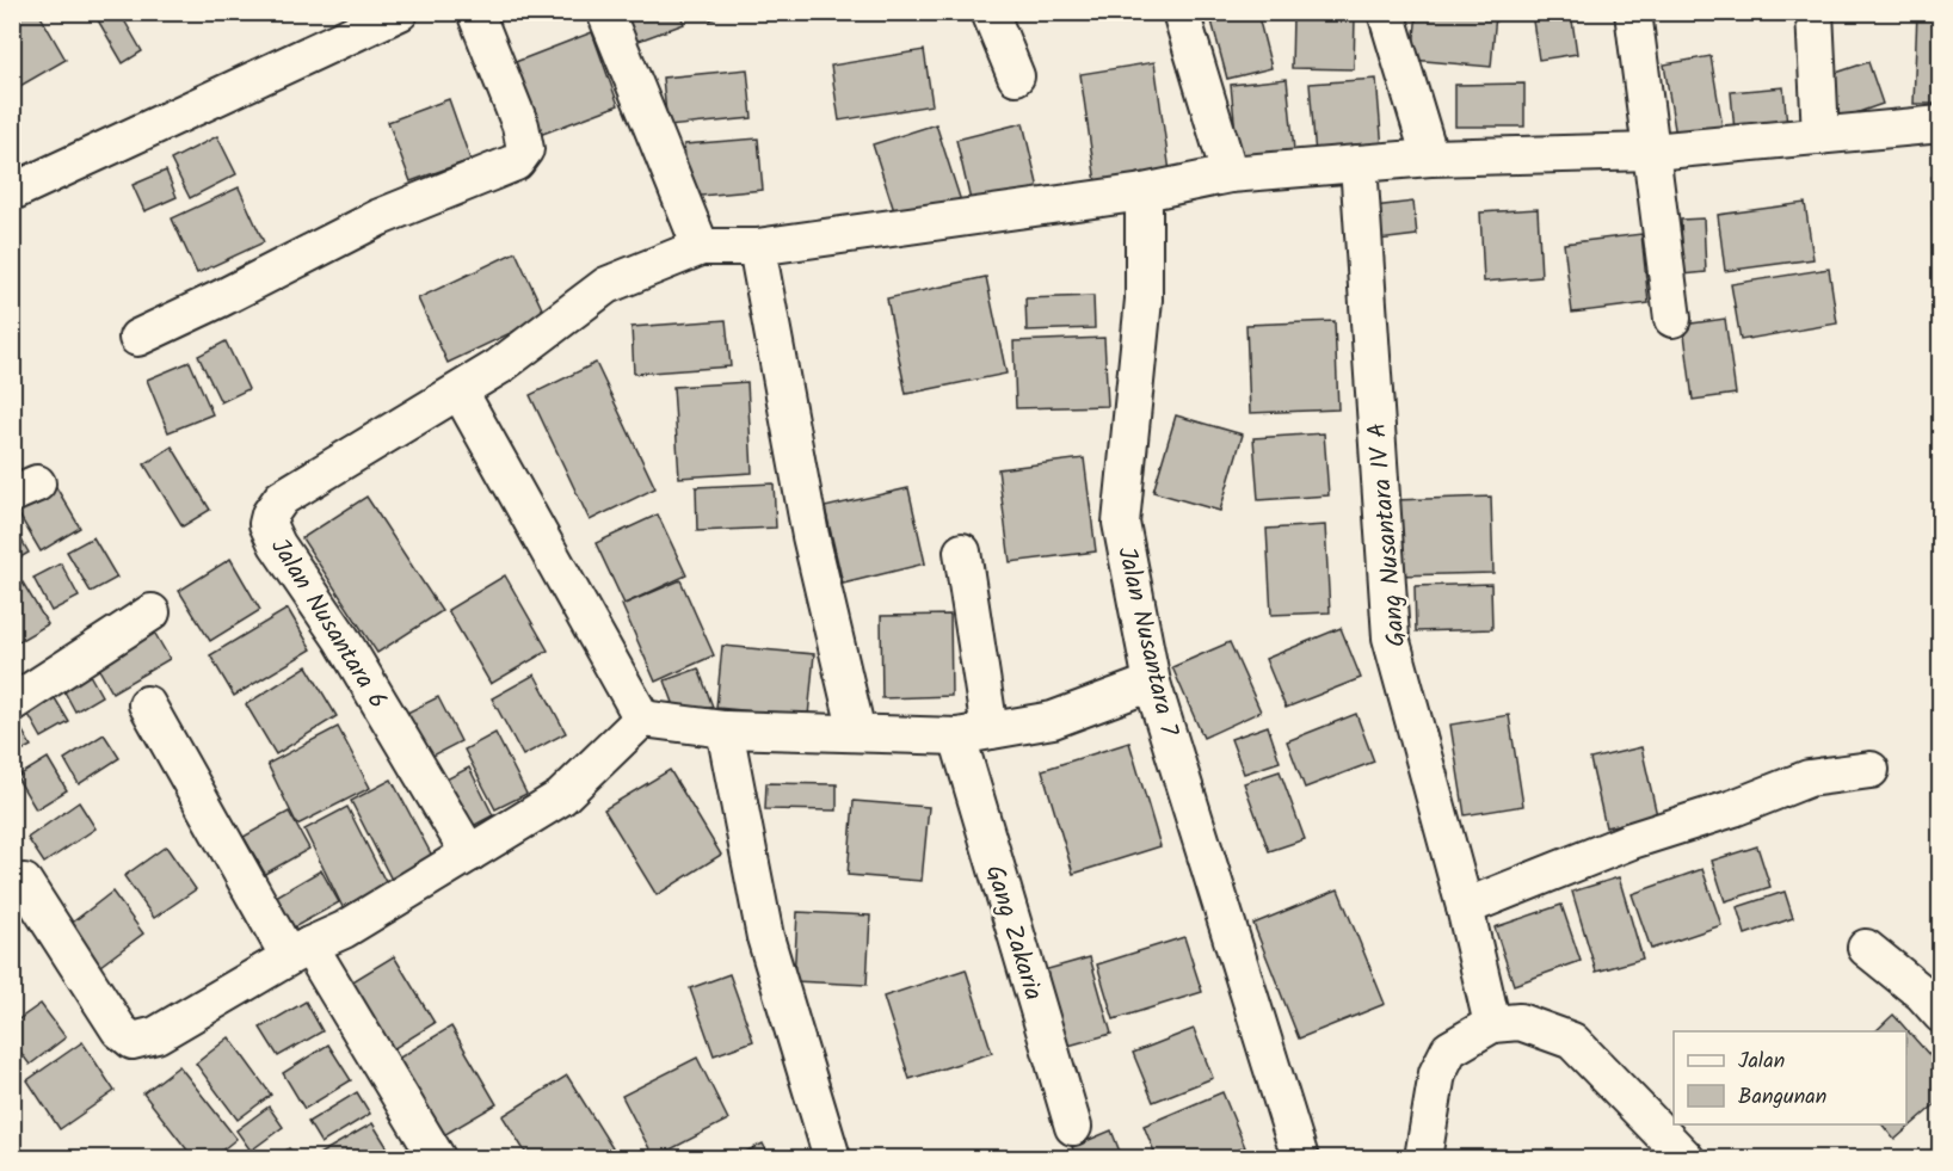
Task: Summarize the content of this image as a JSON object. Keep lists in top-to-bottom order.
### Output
{
  "streets": {
    "street": [
      "Gang Nusantara IV A",
      "Jalan Nusantara 6",
      "Jalan Nusantara 7",
      "Gang Zakaria"
    ]
  },
  "legend": ["Jalan", "Bangunan"]
}
